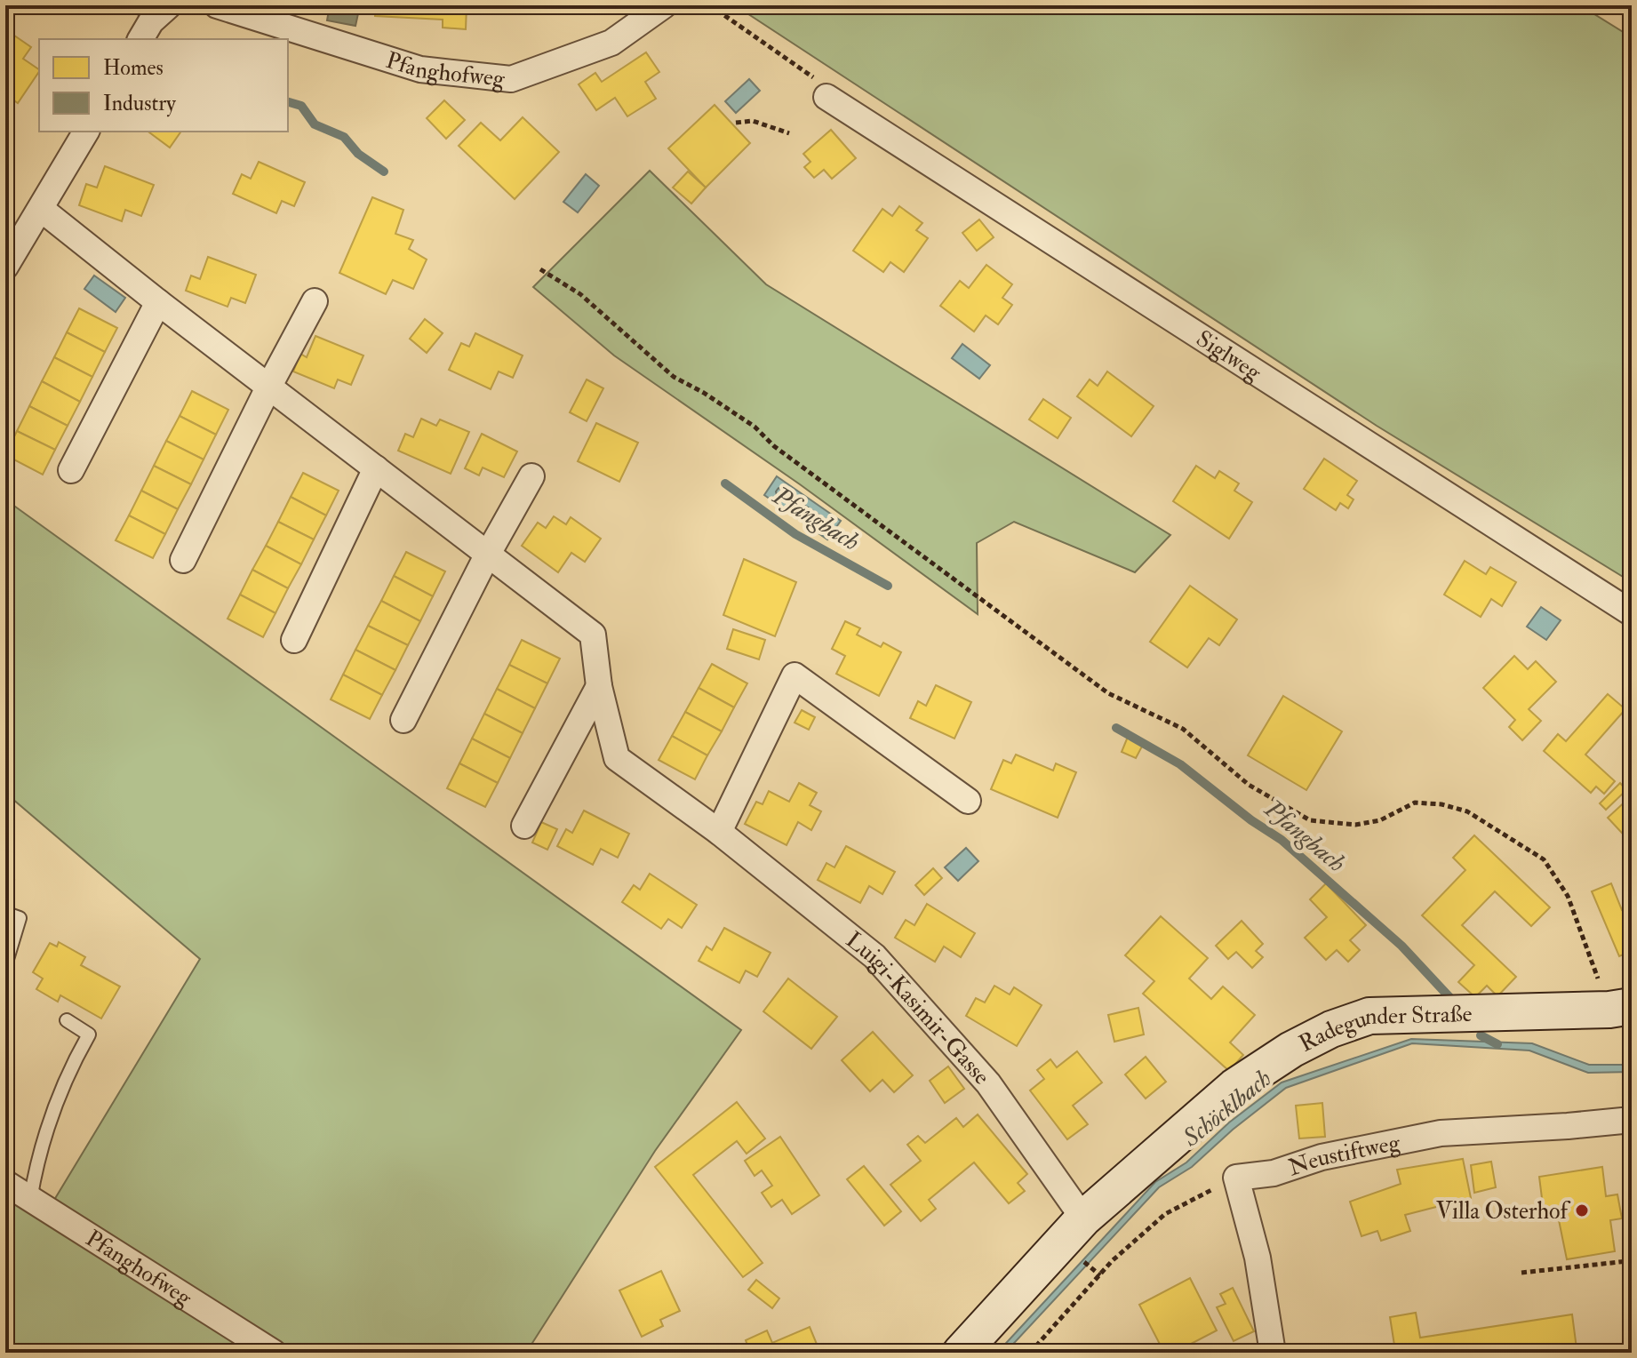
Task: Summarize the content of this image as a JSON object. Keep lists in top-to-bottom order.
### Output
{
  "streets": {
    "main road": ["Radegunder Straße"],
    "street": [
      "Pfanghofweg",
      "Siglweg",
      "Luigi-Kasimir-Gasse",
      "Neustiftweg"
    ]
  },
  "crossings": [
    ["Luigi-Kasimir-Gasse", "Radegunder Straße"]
  ],
  "water": ["Pfangbach", "Schöcklbach"],
  "places": ["Villa Osterhof"],
  "legend": ["Homes", "Industry"]
}
